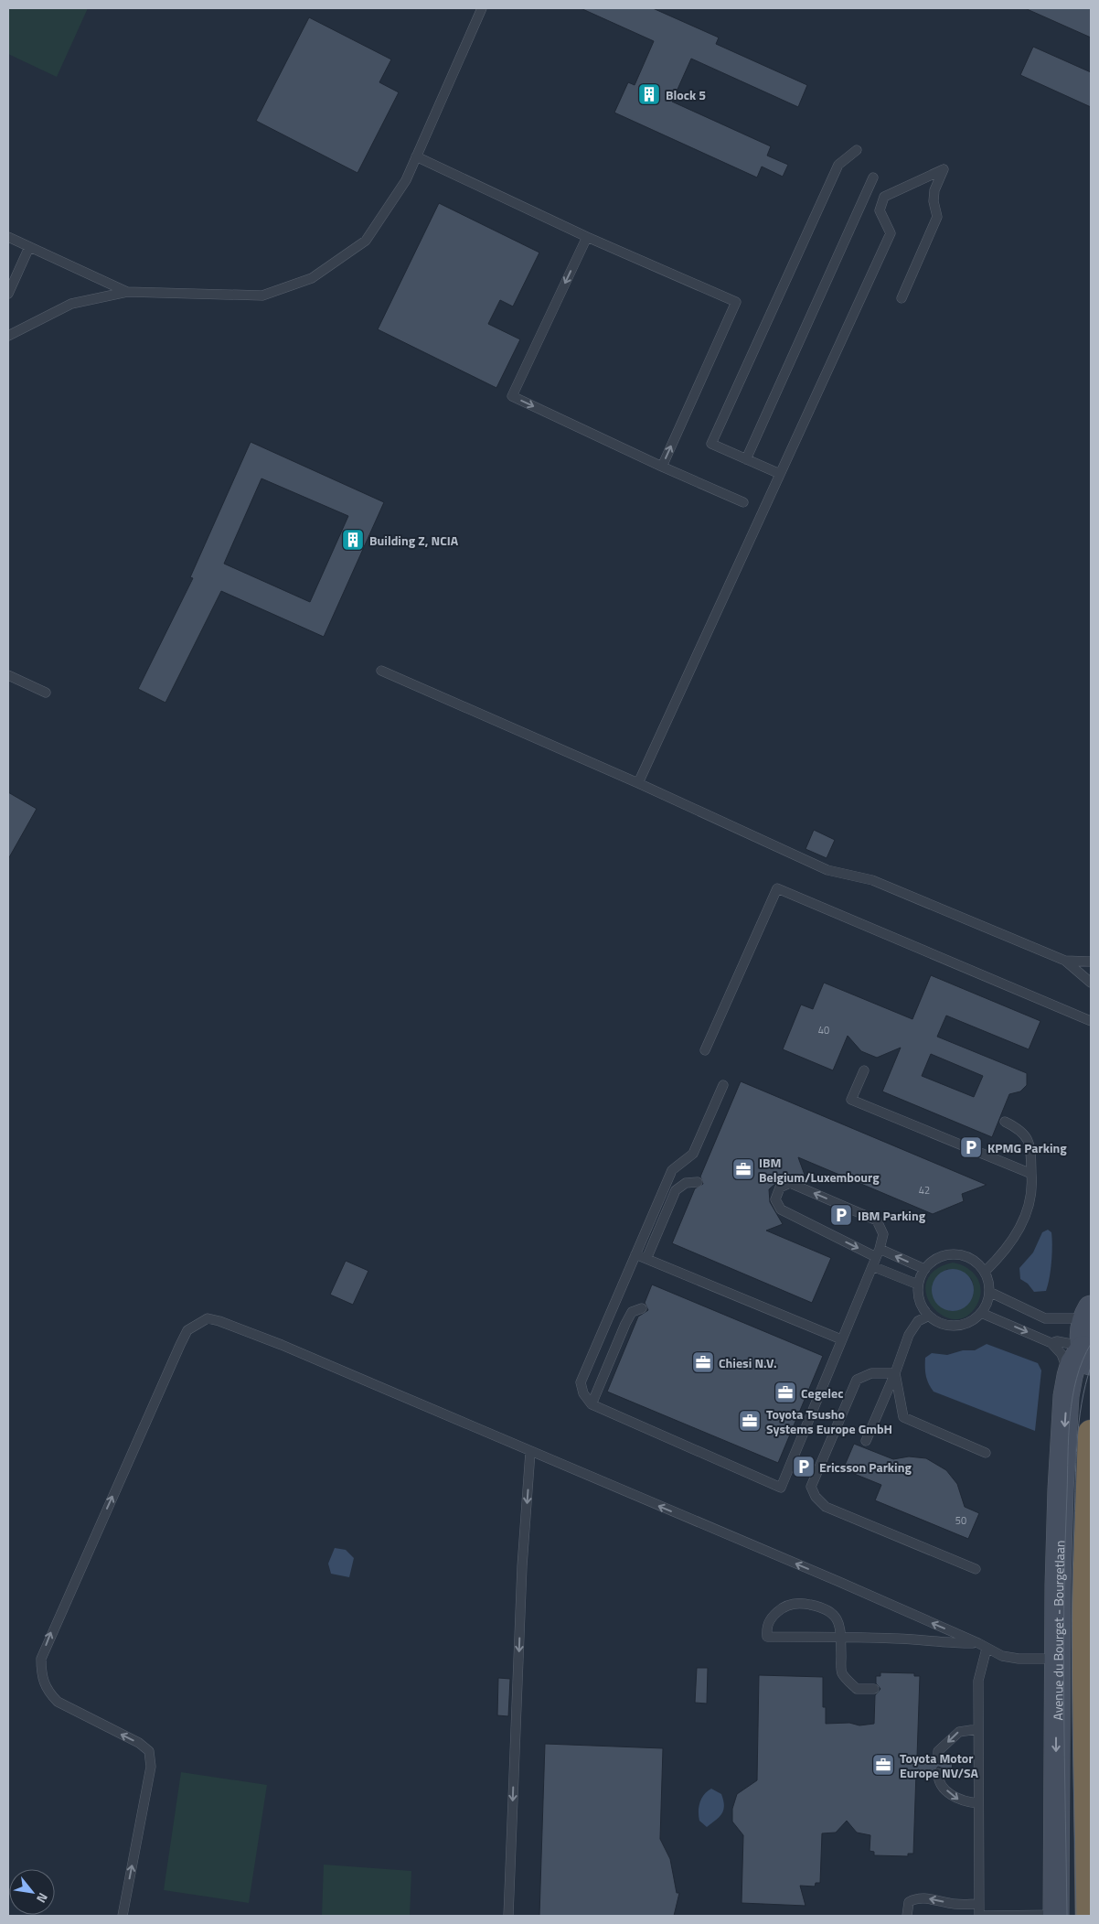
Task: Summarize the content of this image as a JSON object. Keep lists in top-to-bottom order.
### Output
{
  "streets": {
    "street": ["Avenue du Bourget - Bourgetlaan"]
  },
  "one_way": ["Avenue du Bourget - Bourgetlaan"],
  "places": {
    "building": ["Block 5", "Building Z, NCIA"],
    "parking": ["KPMG Parking", "IBM Parking", "Ericsson Parking"],
    "office": [
      "IBM Belgium/Luxembourg",
      "Chiesi N.V.",
      "Cegelec",
      "Toyota Tsusho Systems Europe GmbH",
      "Toyota Motor Europe NV/SA"
    ]
  },
  "house_numbers": ["40", "42", "50"],
  "north": "bottom right"
}
